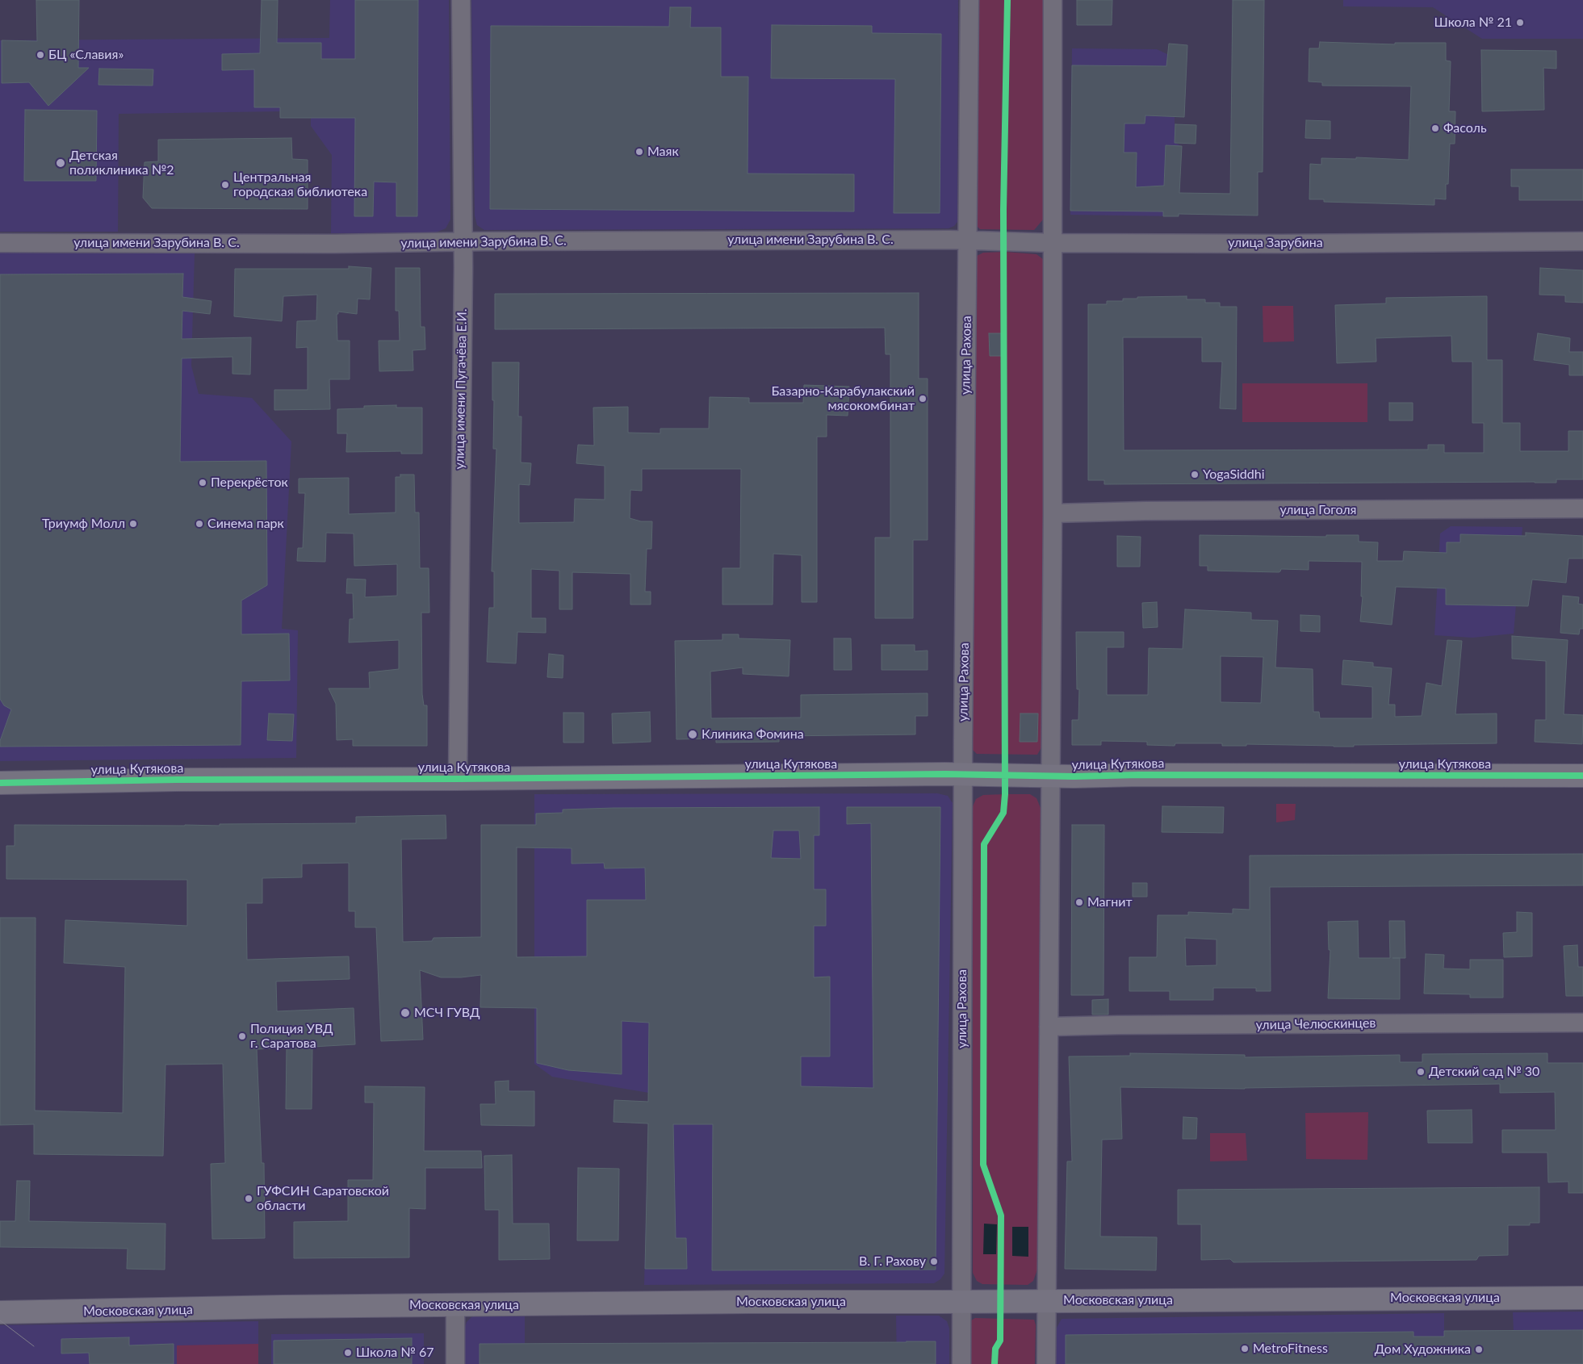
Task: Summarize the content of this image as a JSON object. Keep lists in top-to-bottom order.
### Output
{
  "streets": {
    "street": [
      "улица имени Зарубина В. С.",
      "улица Зарубина",
      "улица Рахова",
      "улица имени Пугачёва Е.И.",
      "улица Гоголя",
      "улица Кутякова",
      "улица Челюскинцев",
      "Московская улица"
    ]
  },
  "crossings": [
    ["улица имени Зарубина В. С.", "улица Зарубина"],
    ["улица имени Зарубина В. С.", "улица Рахова"],
    ["улица имени Зарубина В. С.", "улица имени Пугачёва Е.И."],
    ["улица Зарубина", "улица Рахова"],
    ["улица Рахова", "улица Кутякова"],
    ["улица Рахова", "Московская улица"],
    ["улица имени Пугачёва Е.И.", "улица Кутякова"]
  ],
  "places": [
    "Школа № 21",
    "БЦ «Славия»",
    "Фасоль",
    "Маяк",
    "Детская поликлиника №2",
    "Центральная городская библиотека",
    "Базарно-Карабулакский мясокомбинат",
    "YogaSiddhi",
    "Перекрёсток",
    "Триумф Молл",
    "Синема парк",
    "Клиника Фомина",
    "Магнит",
    "МСЧ ГУВД",
    "Полиция УВД г. Саратова",
    "Детский сад № 30",
    "ГУФСИН Саратовской области",
    "В. Г. Рахову",
    "MetroFitness",
    "Дом Художника",
    "Школа № 67"
  ]
}
